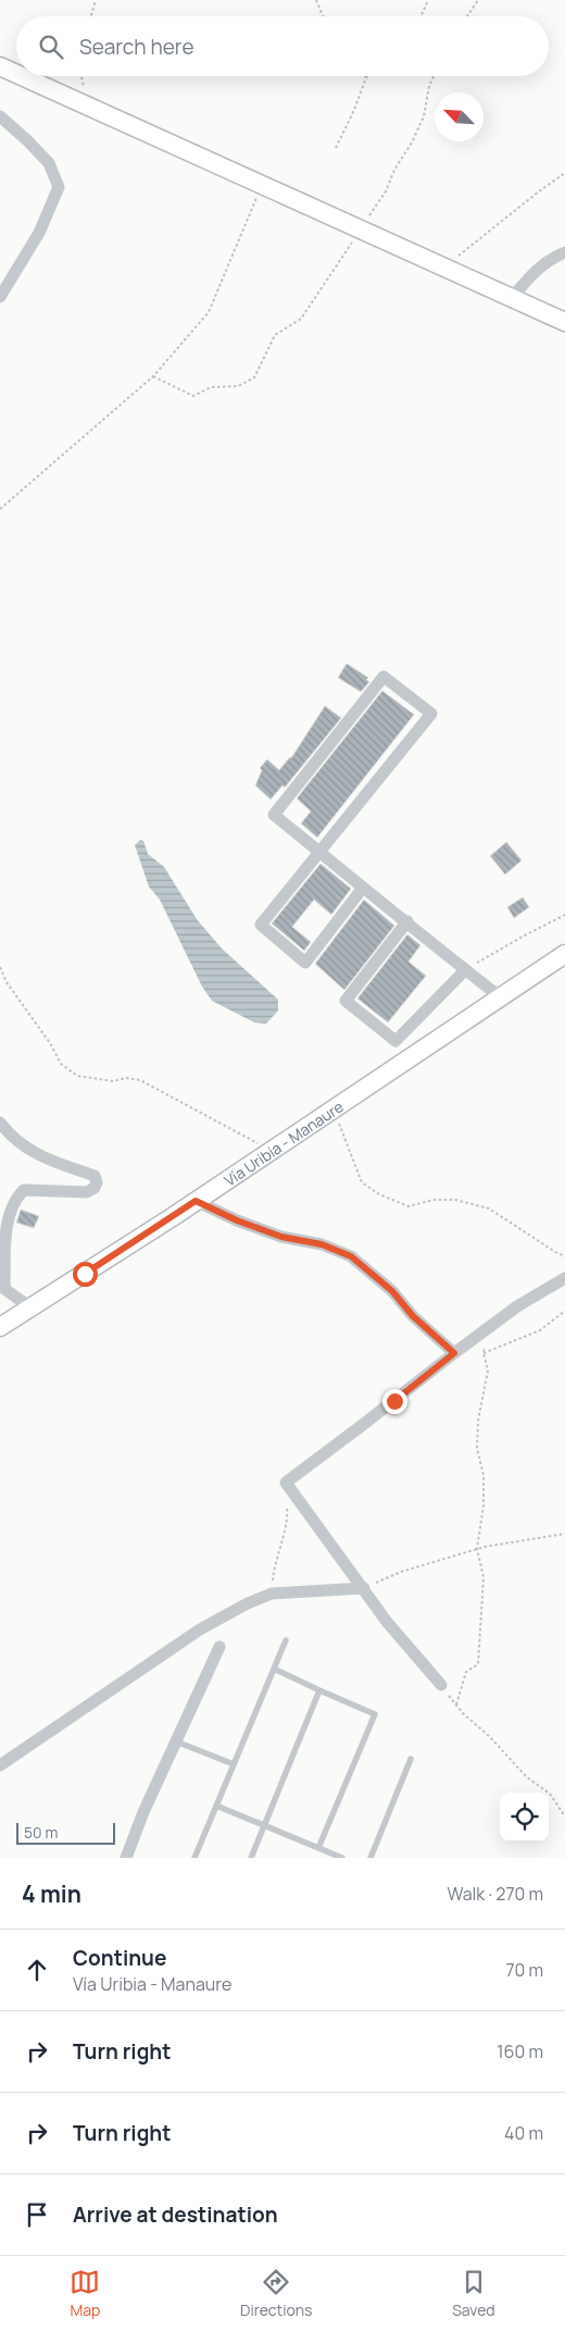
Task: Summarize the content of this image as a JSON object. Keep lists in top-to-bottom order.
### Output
{
  "streets": {
    "main road": ["Vía Uribia - Manaure"]
  },
  "scale_bar": "50 m",
  "north": "top left",
  "page": {
    "search": "Search here",
    "scale": "50 m",
    "heading": ["4 min", "Walk · 270 m"],
    "list": [
      ["Continue", "Vía Uribia - Manaure", "70 m"],
      ["Turn right", "160 m"],
      ["Turn right", "40 m"],
      "Arrive at destination"
    ],
    "nav": ["Map", "Directions", "Saved"]
  }
}
